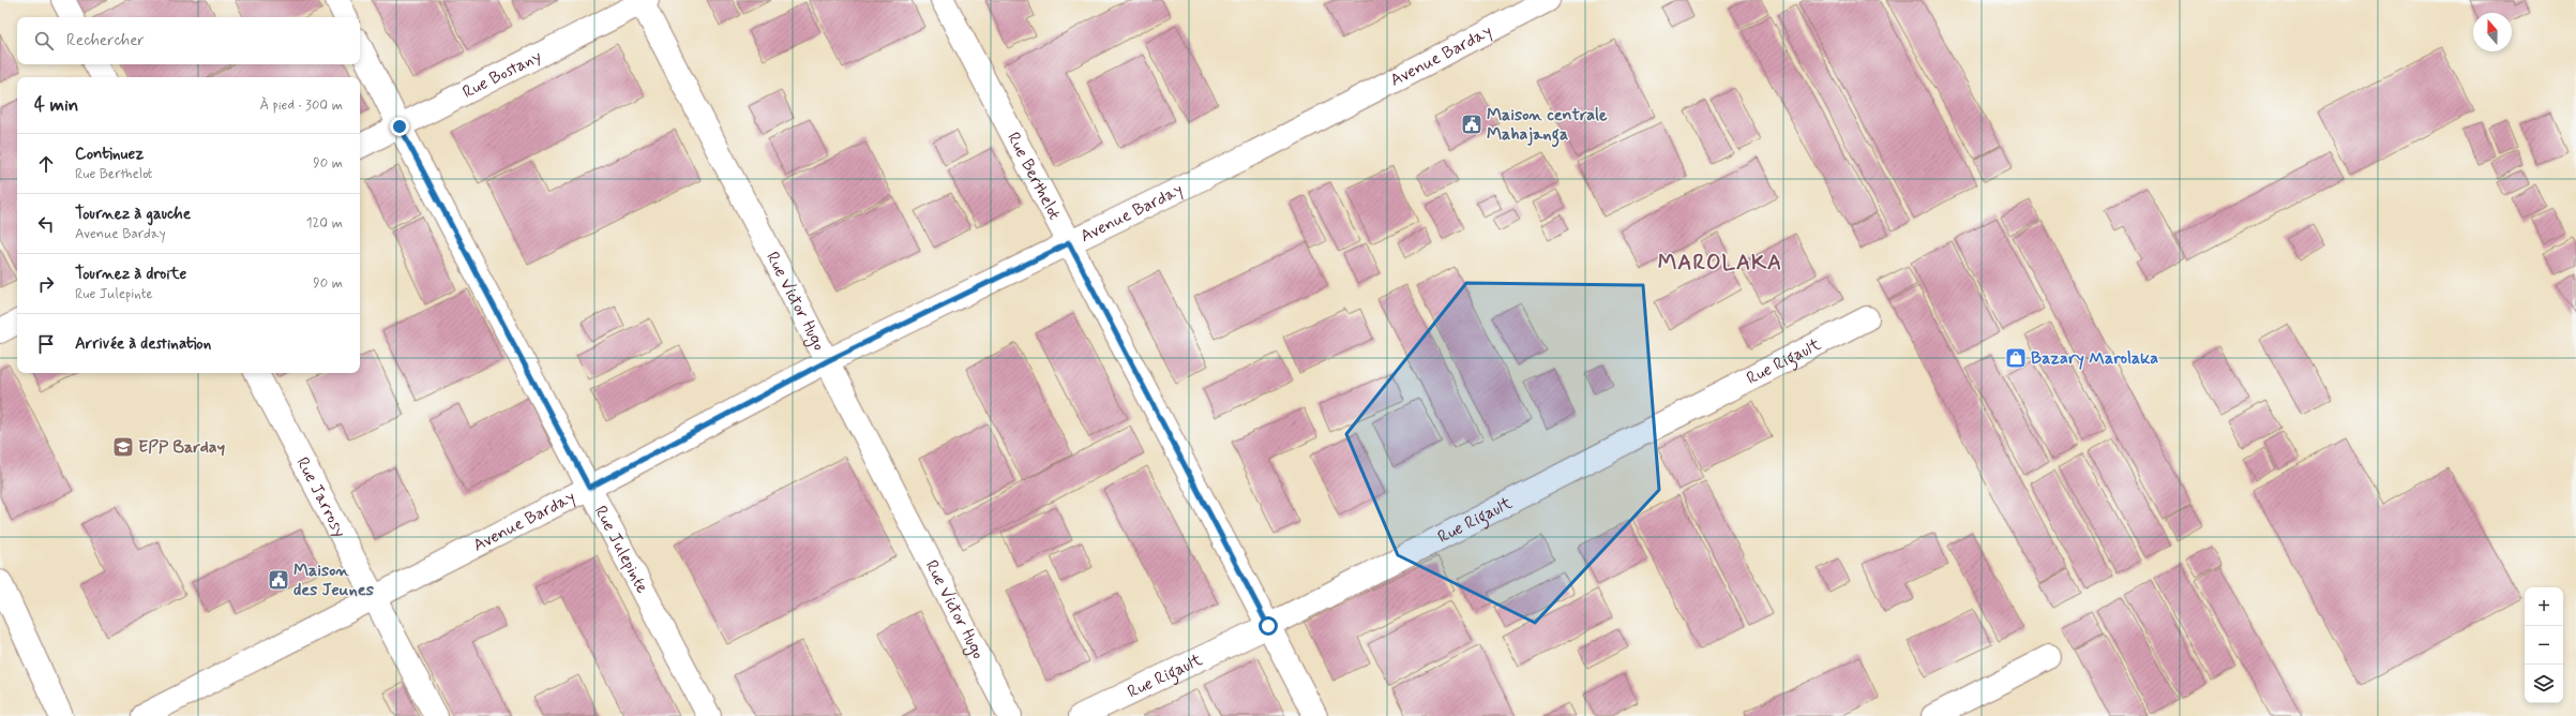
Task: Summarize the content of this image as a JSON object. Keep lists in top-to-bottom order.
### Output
{
  "streets": {
    "street": [
      "Avenue Barday",
      "Rue Bostany",
      "Rue Berthelot",
      "Rue Victor Hugo",
      "Rue Rigault",
      "Rue Jarrosy",
      "Rue Julepinte"
    ]
  },
  "crossings": [
    ["Avenue Barday", "Rue Berthelot"],
    ["Avenue Barday", "Rue Victor Hugo"],
    ["Avenue Barday", "Rue Jarrosy"],
    ["Avenue Barday", "Rue Julepinte"],
    ["Rue Bostany", "Rue Victor Hugo"],
    ["Rue Bostany", "Rue Julepinte"],
    ["Rue Berthelot", "Rue Rigault"]
  ],
  "districts": ["MAROLAKA"],
  "places": {
    "public building": ["Maison centrale Mahajanga", "Maison des Jeunes"],
    "shop": ["Bazary Marolaka"],
    "school or university": ["EPP Barday"]
  },
  "north": "top",
  "page": {
    "search": "Rechercher",
    "heading": ["4 min", "À pied · 300 m"],
    "list": [
      ["Continuez", "Rue Berthelot", "90 m"],
      ["Tournez à gauche", "Avenue Barday", "120 m"],
      ["Tournez à droite", "Rue Julepinte", "90 m"],
      "Arrivée à destination"
    ],
    "map_buttons": ["+", "−"]
  }
}
